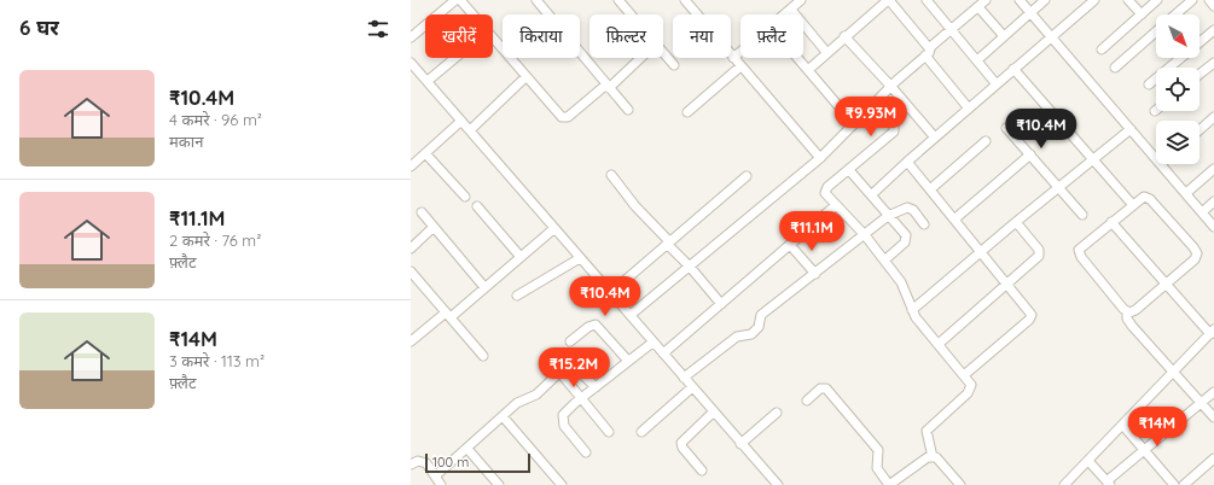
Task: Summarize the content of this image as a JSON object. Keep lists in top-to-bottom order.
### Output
{
  "scale_bar": "100 m",
  "north": "bottom right",
  "page": {
    "heading": "6 घर",
    "chip": [
      "खरीदें",
      "किराया",
      "फ़िल्टर",
      "नया",
      "फ़्लैट"
    ],
    "list": [
      {
        "name": "₹10.4M",
        "note": "4 कमरे · 96 m² · मकान"
      },
      {
        "name": "₹11.1M",
        "note": "2 कमरे · 76 m² · फ़्लैट"
      },
      {
        "name": "₹14M",
        "note": "3 कमरे · 113 m² · फ़्लैट"
      }
    ],
    "price": [
      "₹9.93M",
      "₹10.4M",
      "₹11.1M",
      "₹10.4M",
      "₹15.2M",
      "₹14M"
    ],
    "scale": "100 m"
  }
}
